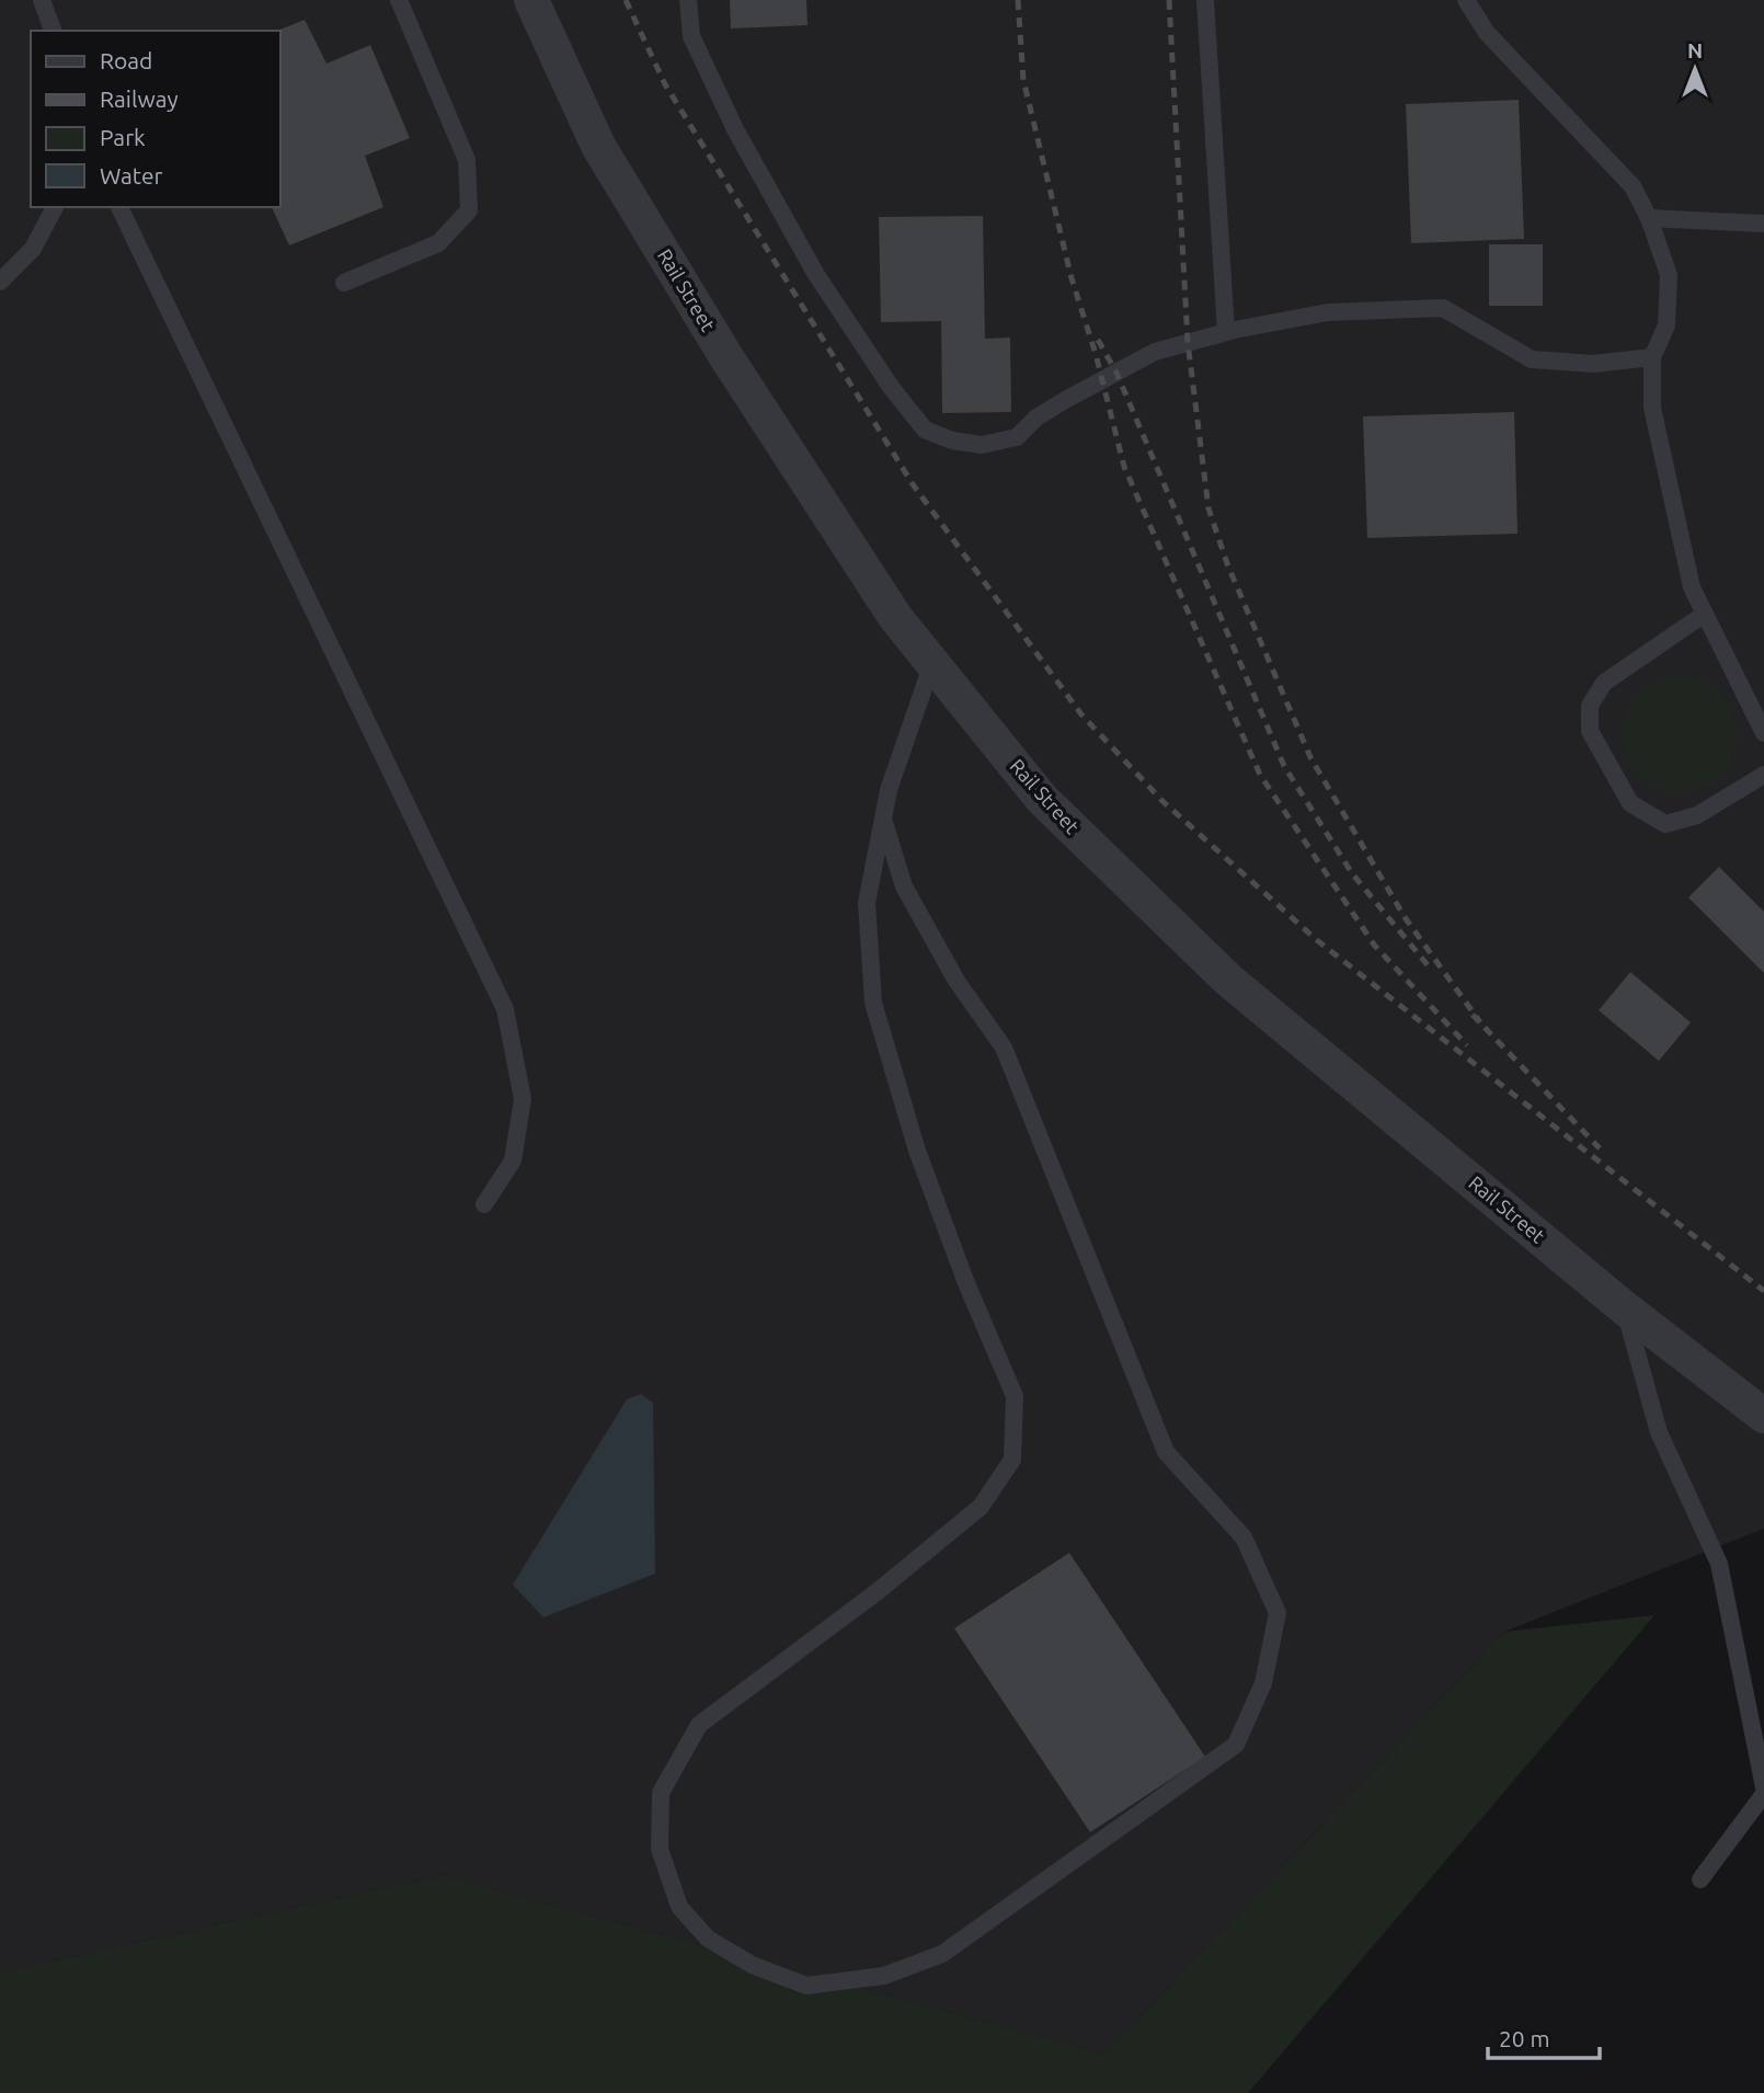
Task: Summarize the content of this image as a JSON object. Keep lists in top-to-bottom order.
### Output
{
  "streets": {
    "street": ["Rail Street"]
  },
  "legend": [
    "Road",
    "Railway",
    "Park",
    "Water"
  ],
  "scale_bar": "20 m",
  "north": "top"
}
